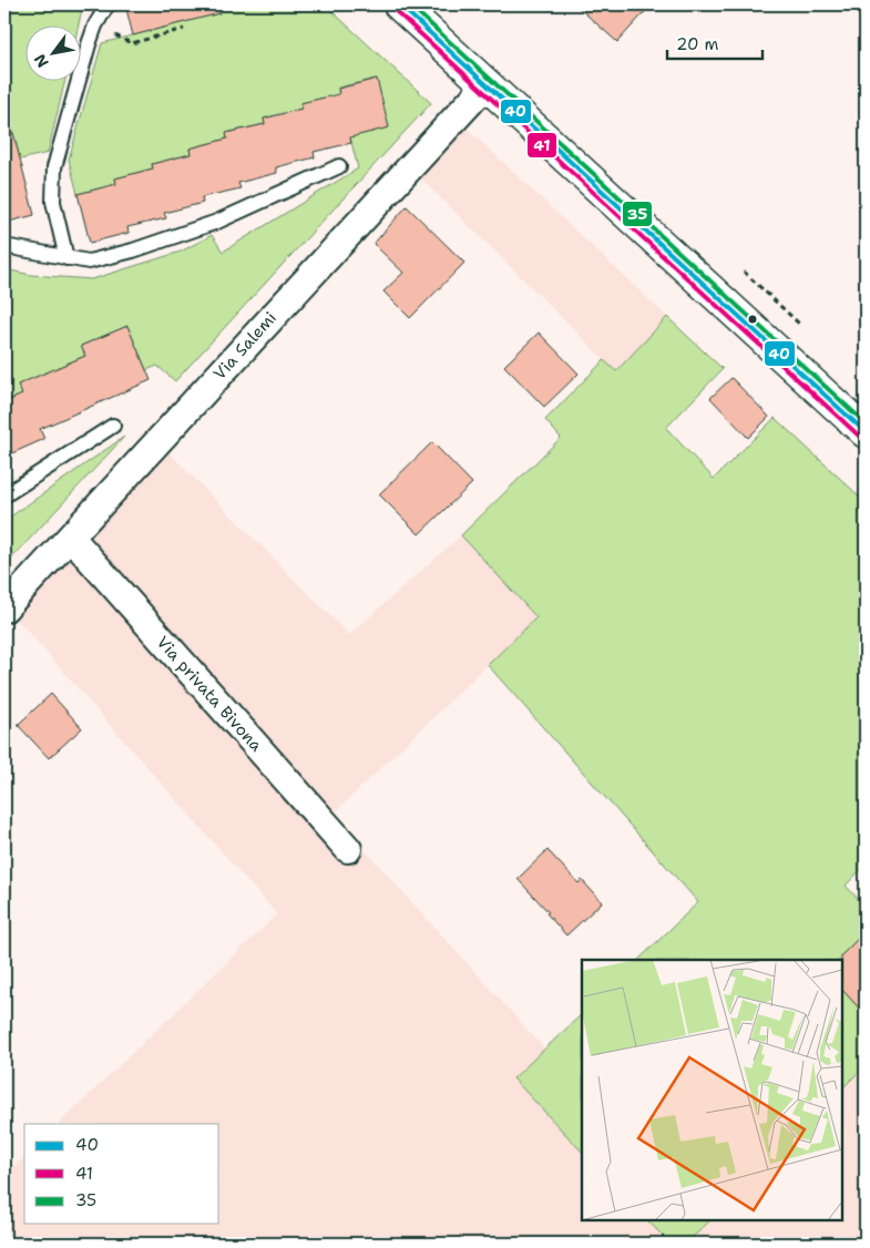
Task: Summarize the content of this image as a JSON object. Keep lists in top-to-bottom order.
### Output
{
  "streets": {
    "street": ["Via Salemi", "Via privata Bivona"]
  },
  "crossings": [
    ["Via Salemi", "Via privata Bivona"]
  ],
  "lines": ["transit line 40", "transit line 35", "transit line 41"],
  "legend": ["40", "41", "35"],
  "scale_bar": "20 m",
  "north": "bottom left"
}
